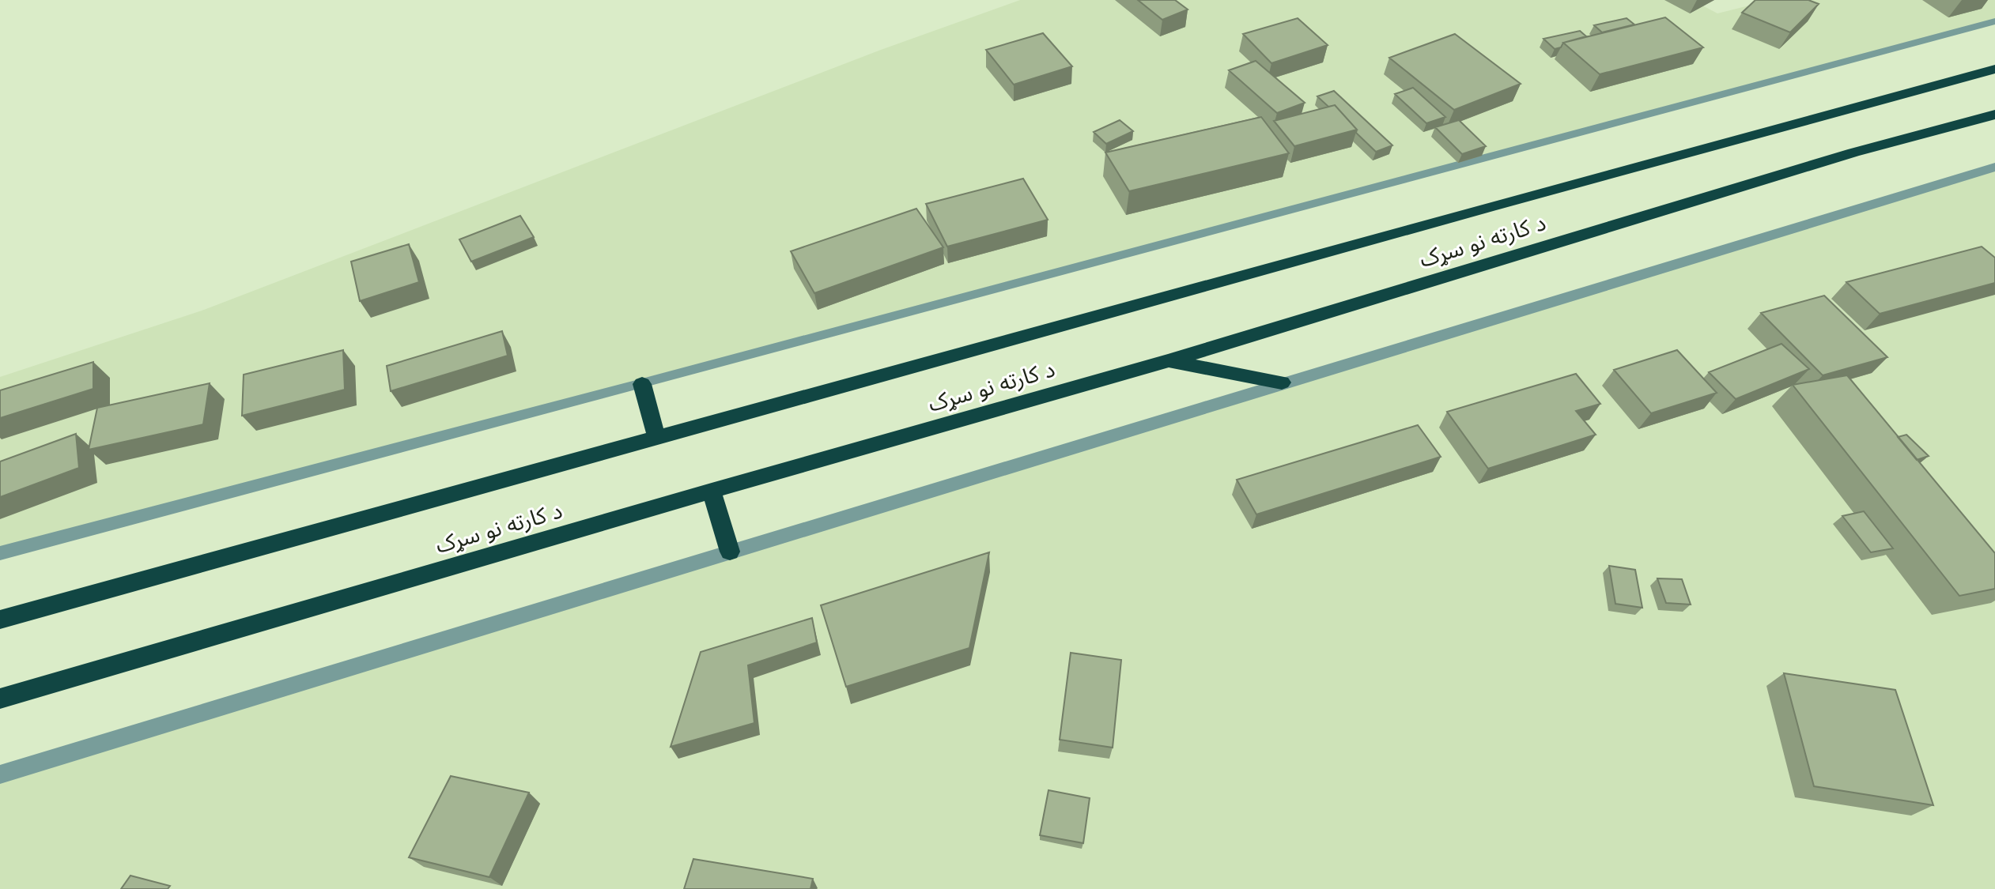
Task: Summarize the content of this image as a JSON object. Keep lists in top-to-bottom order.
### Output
{
  "streets": {
    "highway": ["د کارته نو سړک"]
  }
}
